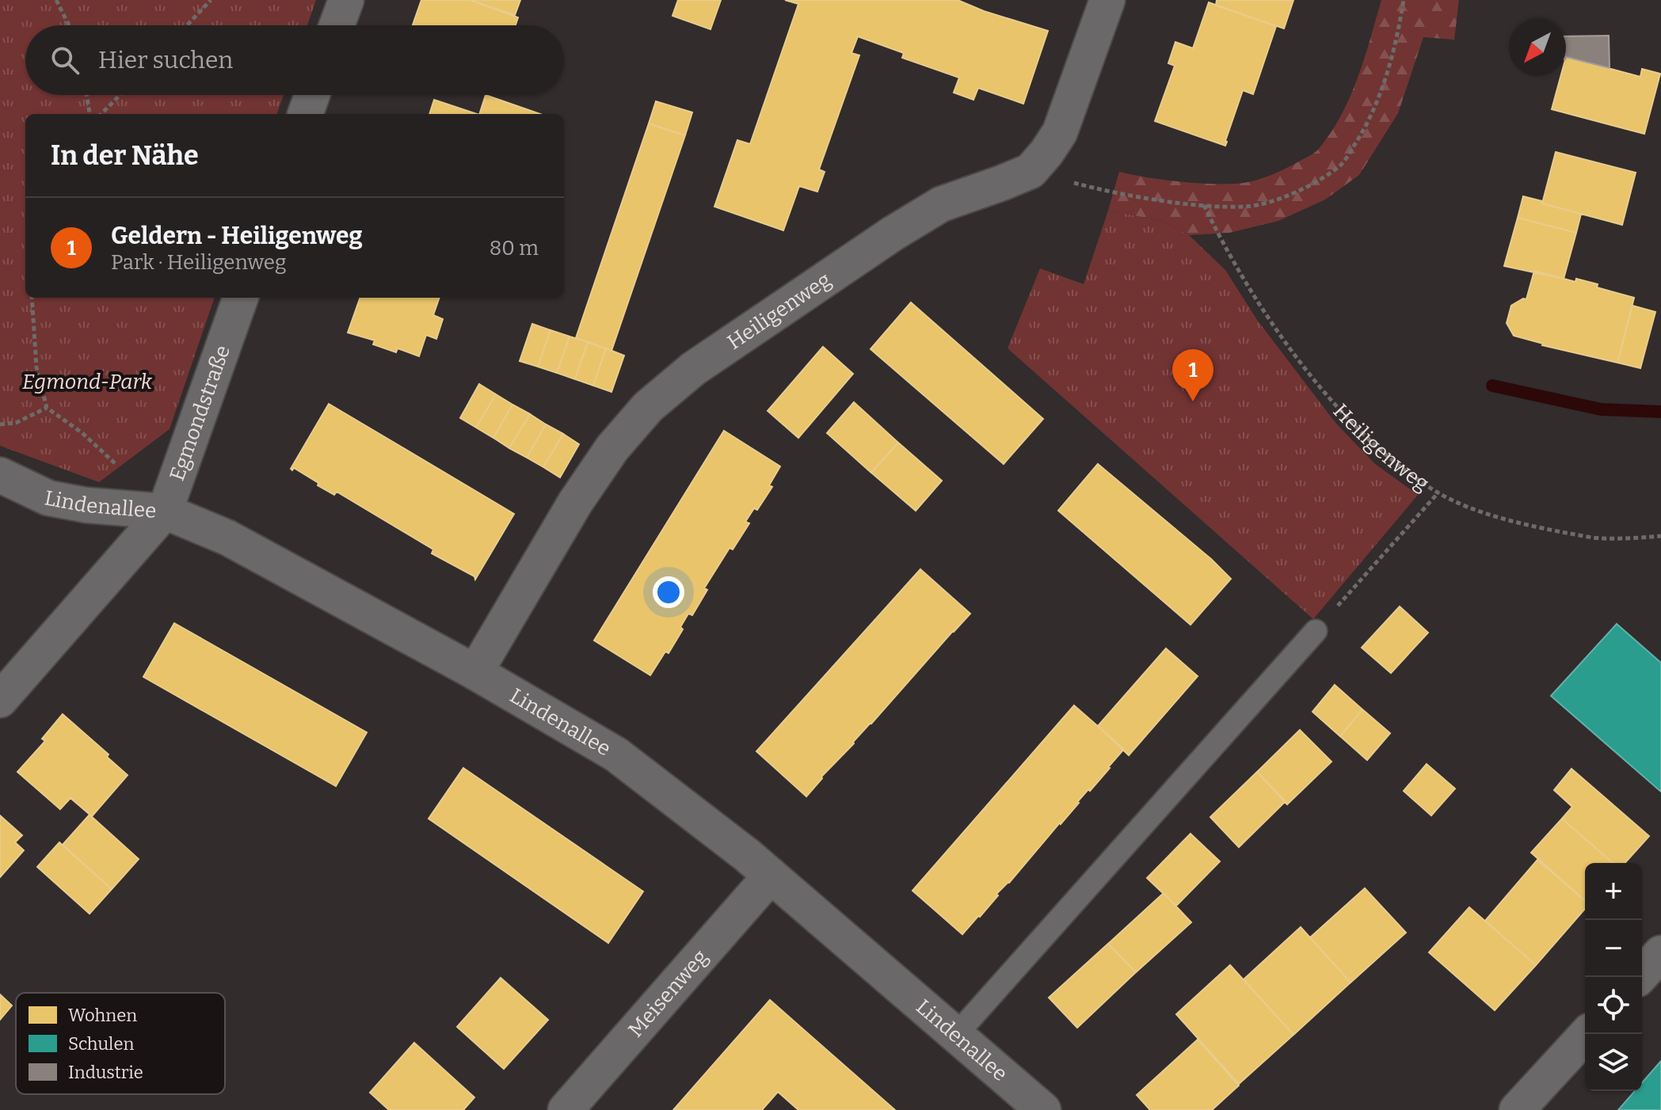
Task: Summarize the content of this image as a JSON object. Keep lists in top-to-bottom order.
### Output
{
  "streets": {
    "street": [
      "Heiligenweg",
      "Egmondstraße",
      "Lindenallee",
      "Meisenweg"
    ]
  },
  "crossings": [
    ["Heiligenweg", "Lindenallee"],
    ["Egmondstraße", "Lindenallee"],
    ["Lindenallee", "Meisenweg"]
  ],
  "parks": ["Egmond-Park"],
  "legend": ["Wohnen", "Schulen", "Industrie"],
  "north": "bottom left",
  "page": {
    "search": "Hier suchen",
    "heading": "In der Nähe",
    "list": [
      {
        "mark": "1",
        "name": "Geldern - Heiligenweg",
        "note": "Park · Heiligenweg",
        "value": "80 m"
      }
    ],
    "pins": "1",
    "map_buttons": ["+", "−"]
  }
}
